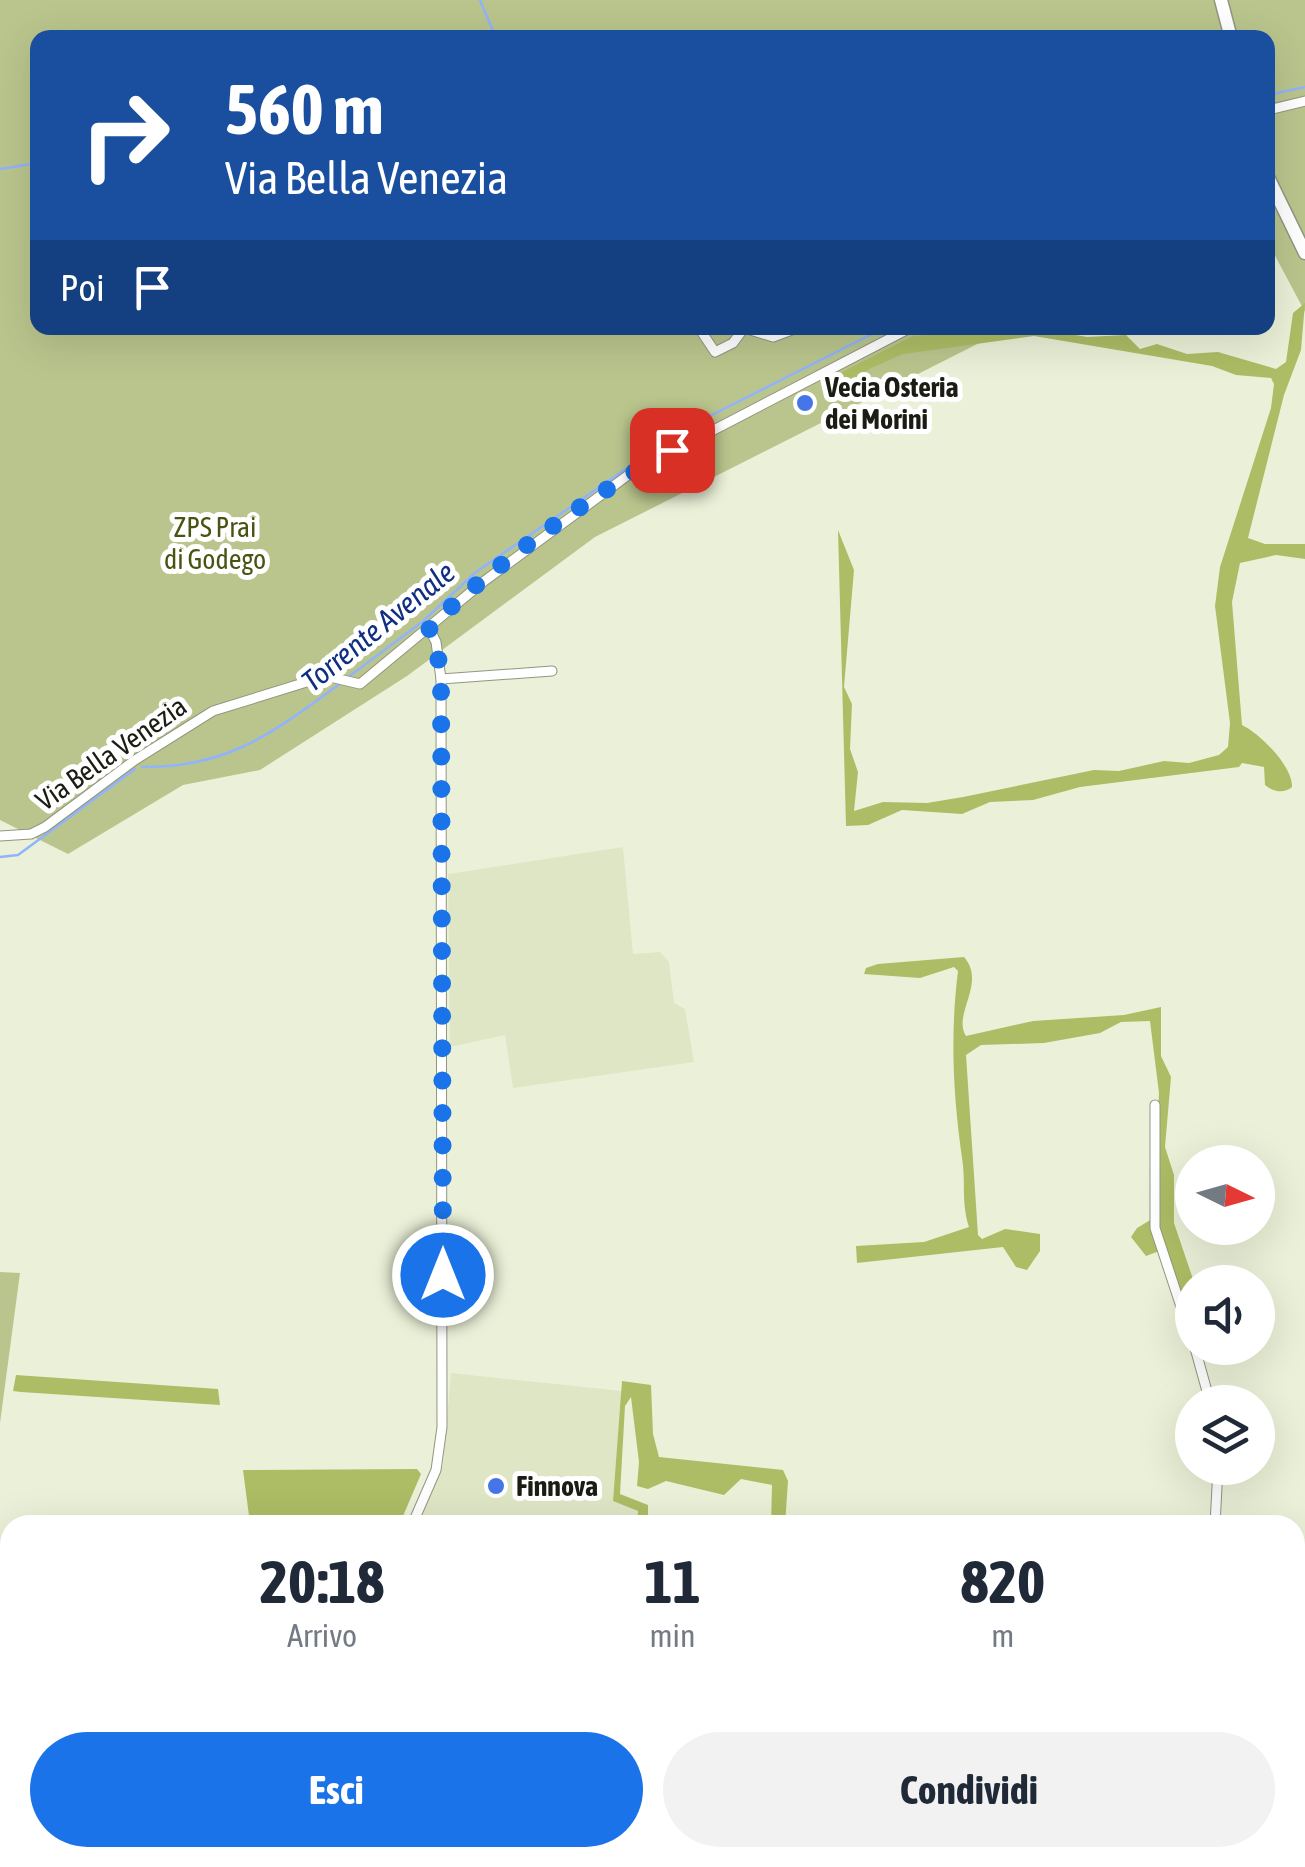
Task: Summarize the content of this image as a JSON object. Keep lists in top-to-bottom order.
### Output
{
  "streets": {
    "street": ["Via Bella Venezia"]
  },
  "water": ["Torrente Avenale"],
  "parks": ["ZPS Prai di Godego"],
  "places": ["Vecia Osteria dei Morini", "Finnova"],
  "north": "right",
  "page": {
    "turn": ["560 m", "Via Bella Venezia"],
    "then": "Poi",
    "eta": [
      "20:18",
      "Arrivo",
      "11",
      "min",
      "820",
      "m"
    ],
    "buttons": ["Esci", "Condividi"]
  }
}
